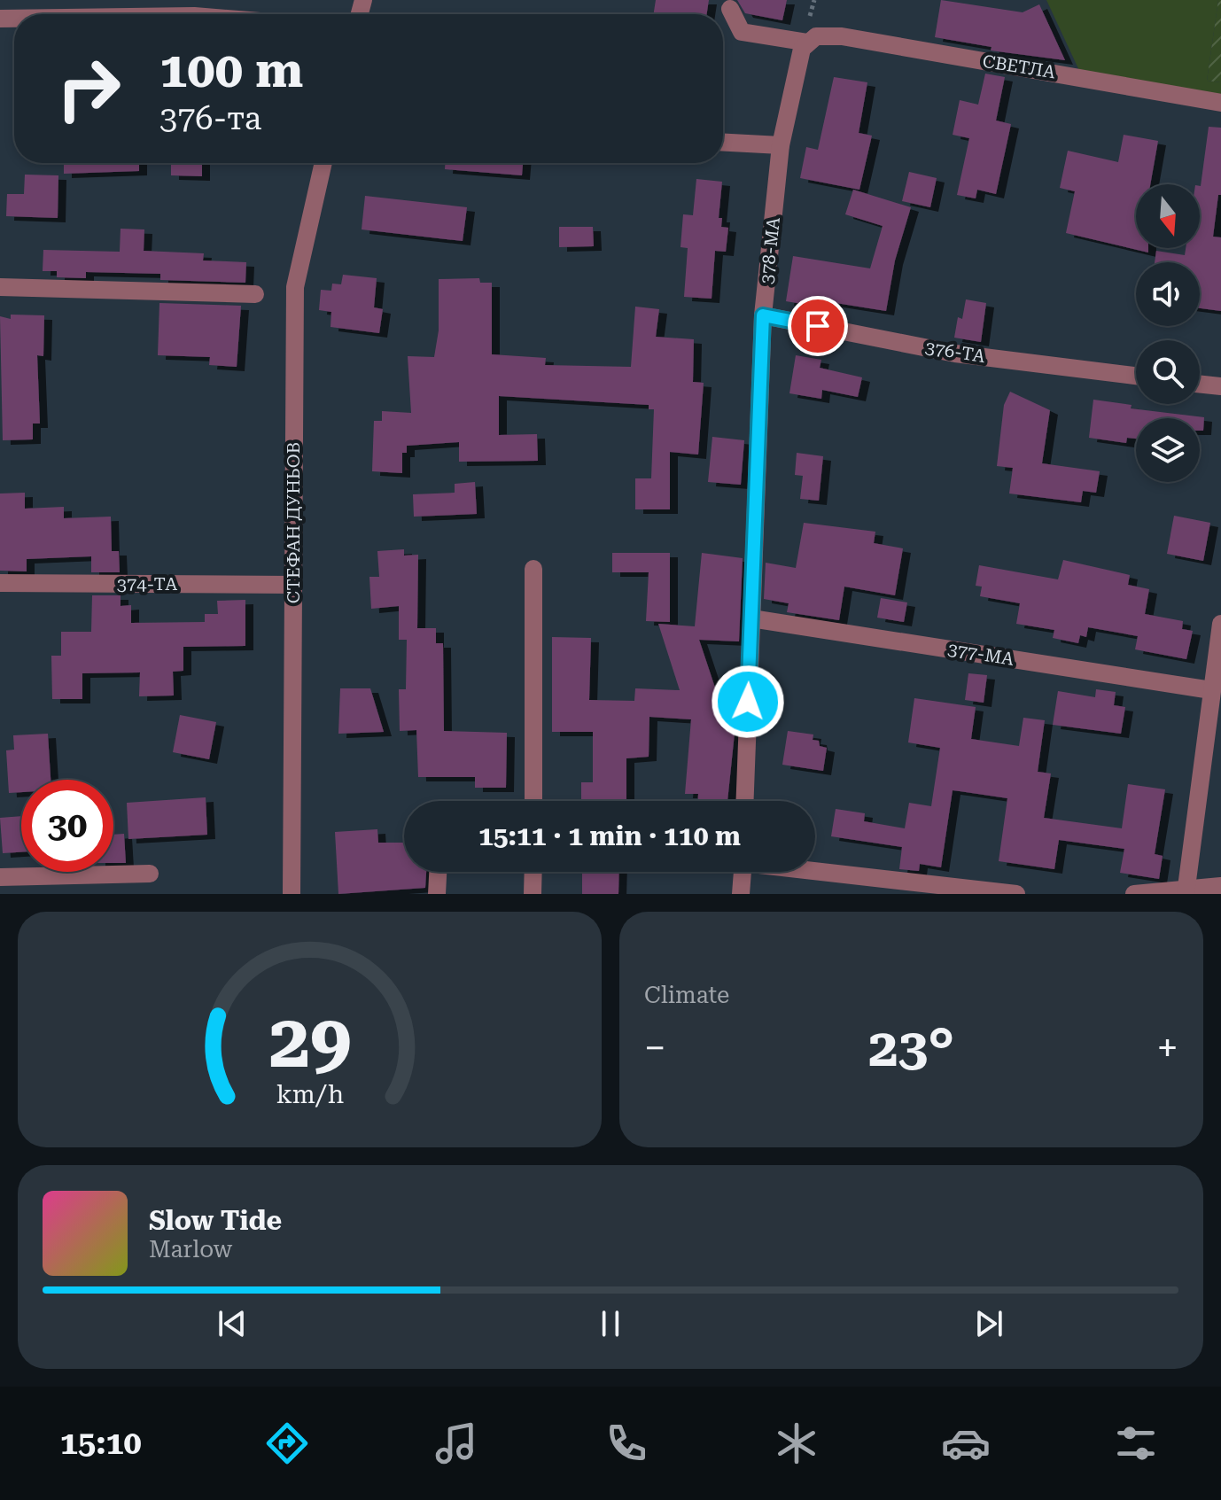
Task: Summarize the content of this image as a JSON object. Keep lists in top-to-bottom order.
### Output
{
  "streets": {
    "street": [
      "СВЕТЛА",
      "378-МА",
      "376-ТА",
      "СТЕФАН ДУНЬОВ",
      "374-ТА",
      "377-МА"
    ]
  },
  "crossings": [
    ["СВЕТЛА", "378-МА"],
    ["378-МА", "376-ТА"],
    ["378-МА", "377-МА"],
    ["СТЕФАН ДУНЬОВ", "374-ТА"]
  ],
  "north": "bottom",
  "page": {
    "turn": ["100 m", "376-та"],
    "limit": "30",
    "trip": "15:11 · 1 min · 110 m",
    "tile": "Climate",
    "heat": ["−", "23°", "+"],
    "song": ["Slow Tide", "Marlow"],
    "tabs": "15:10",
    "gauge": ["29", "km/h"]
  }
}
